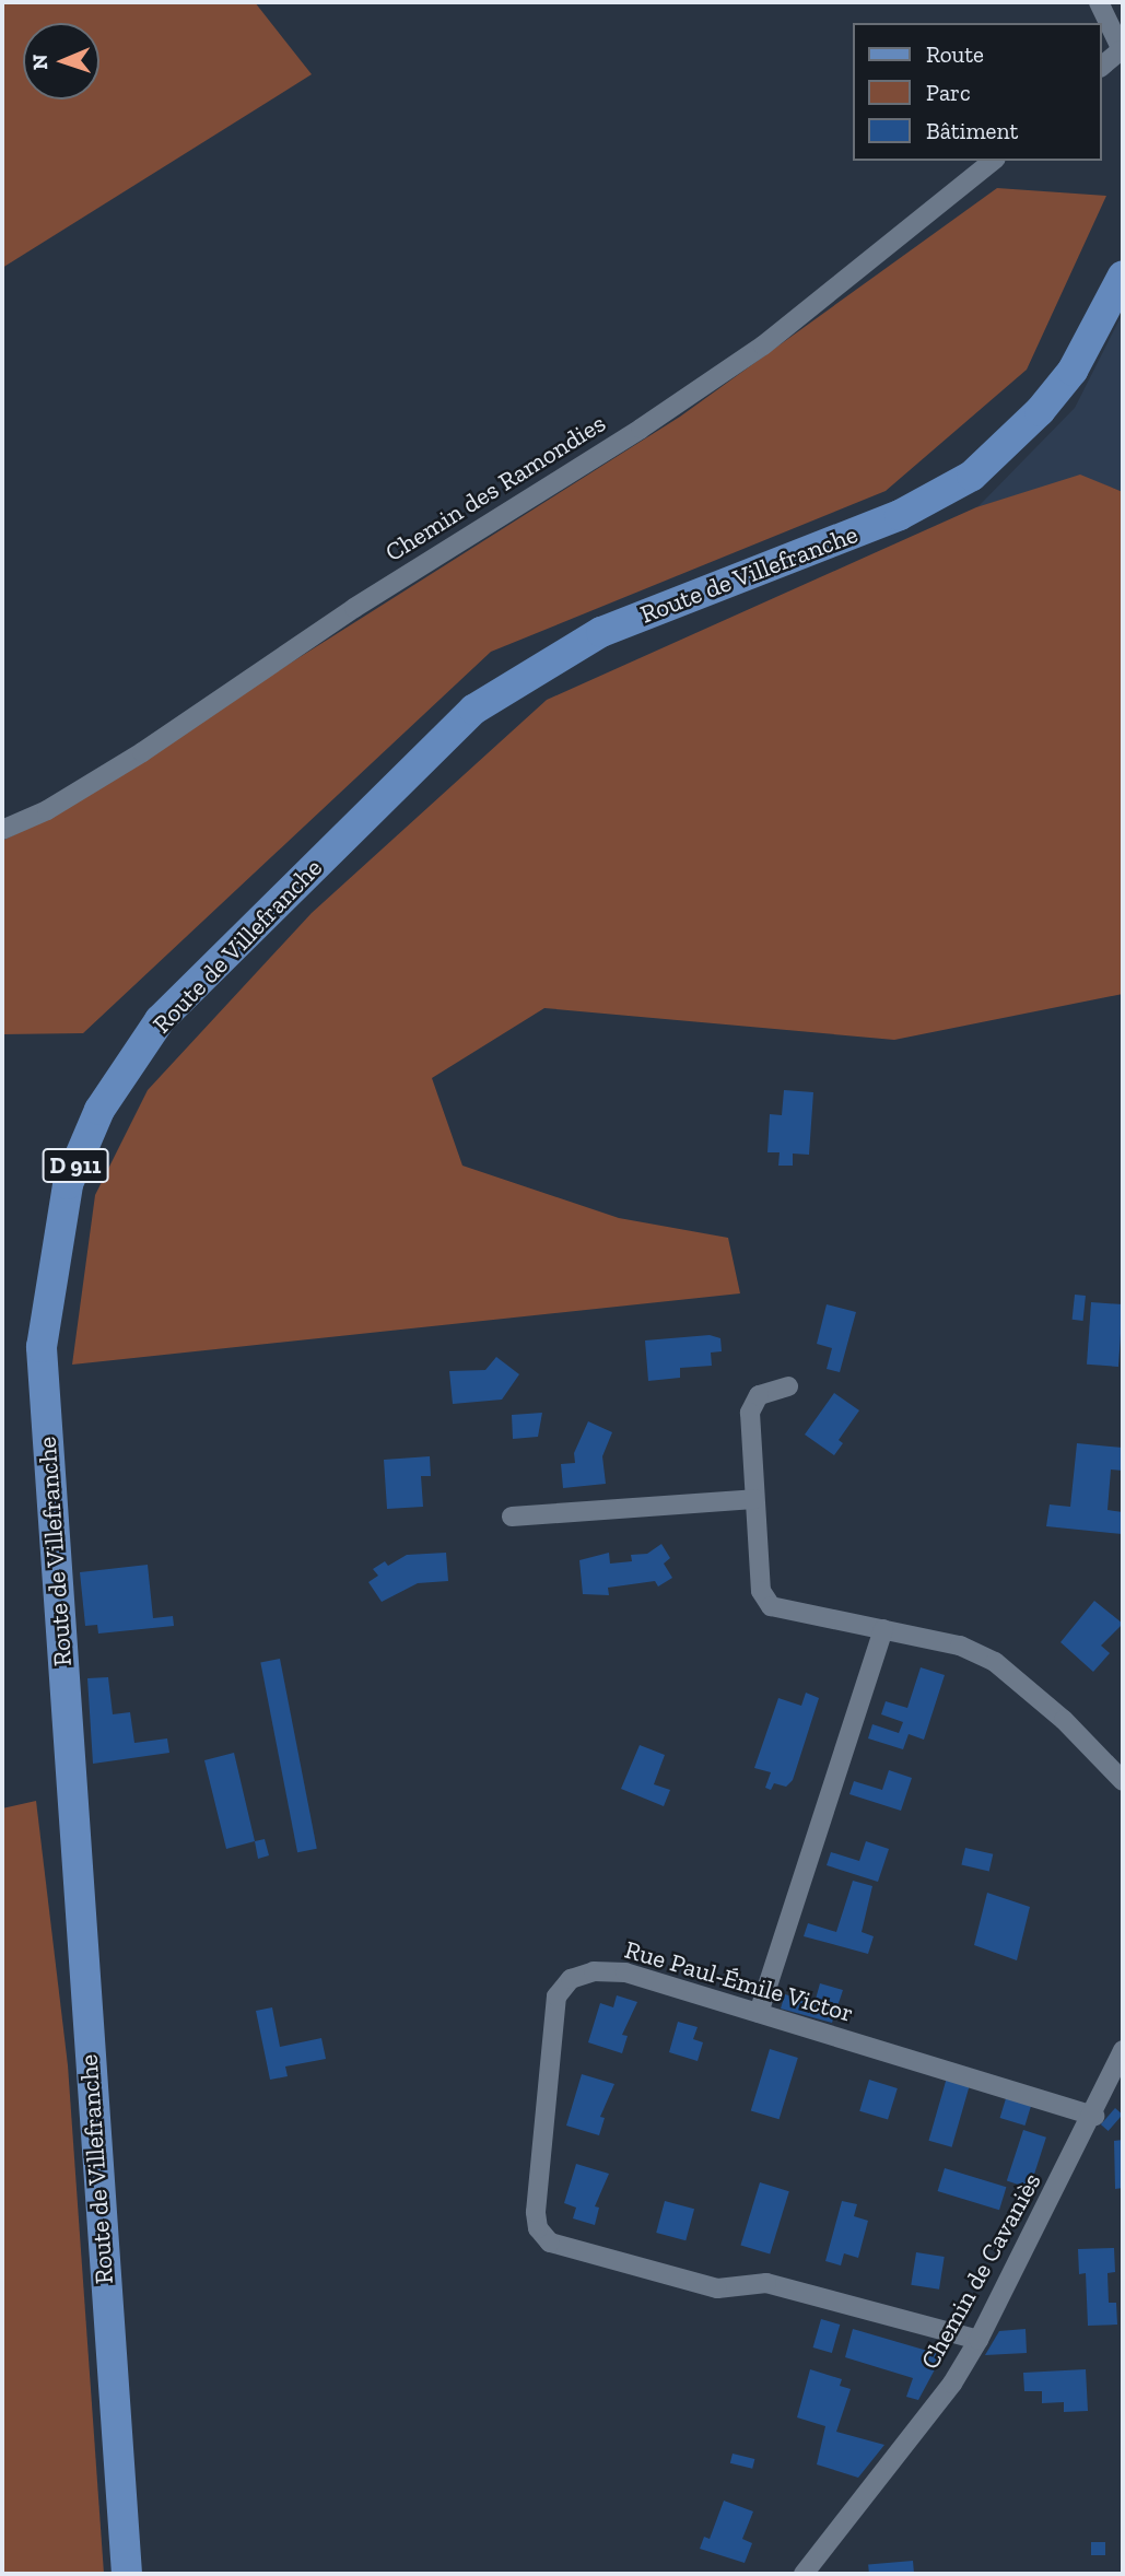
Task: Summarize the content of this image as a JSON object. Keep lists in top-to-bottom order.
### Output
{
  "streets": {
    "main road": ["Route de Villefranche", "D 911"],
    "street": ["Chemin des Ramondies", "Rue Paul-Émile Victor", "Chemin de Cavaniès"]
  },
  "crossings": [
    ["Rue Paul-Émile Victor", "Chemin de Cavaniès"]
  ],
  "legend": ["Route", "Parc", "Bâtiment"],
  "north": "left"
}
